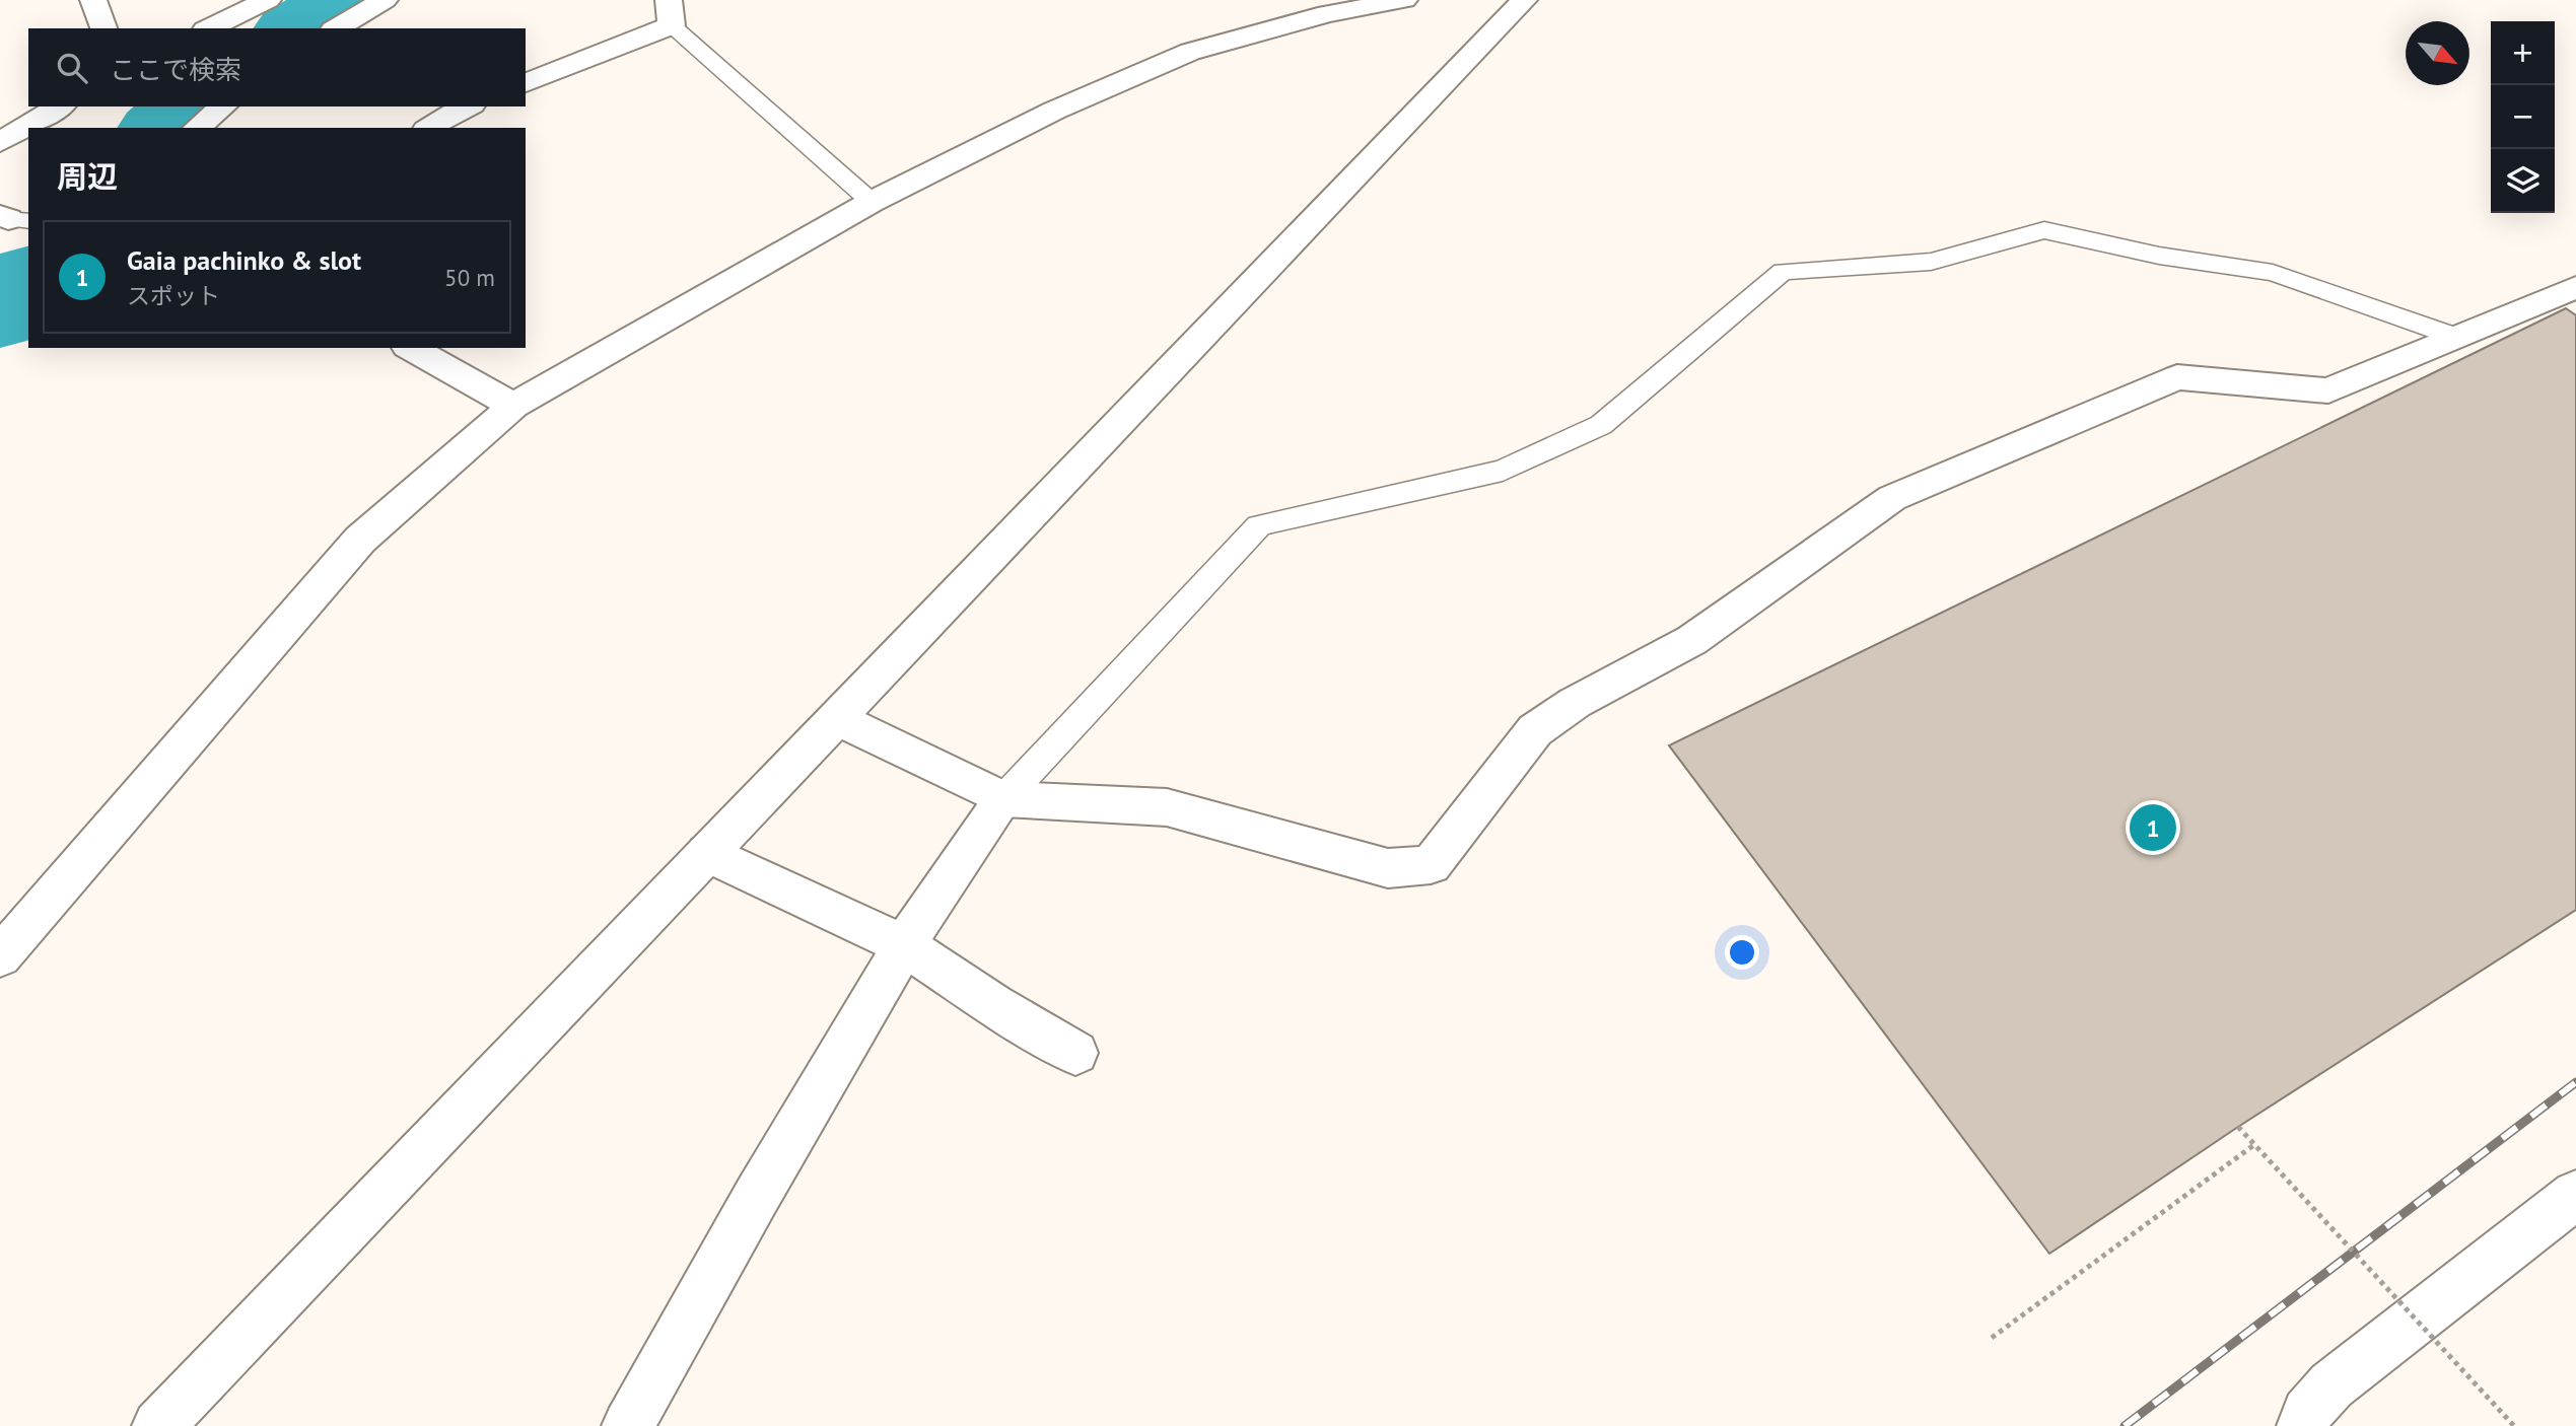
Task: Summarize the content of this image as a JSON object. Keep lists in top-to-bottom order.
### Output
{
  "north": "bottom right",
  "page": {
    "map_buttons": ["+", "−"],
    "search": "ここで検索",
    "heading": "周辺",
    "list": [
      {
        "mark": "1",
        "name": "Gaia pachinko & slot",
        "note": "スポット",
        "value": "50 m"
      }
    ],
    "pins": "1"
  }
}
